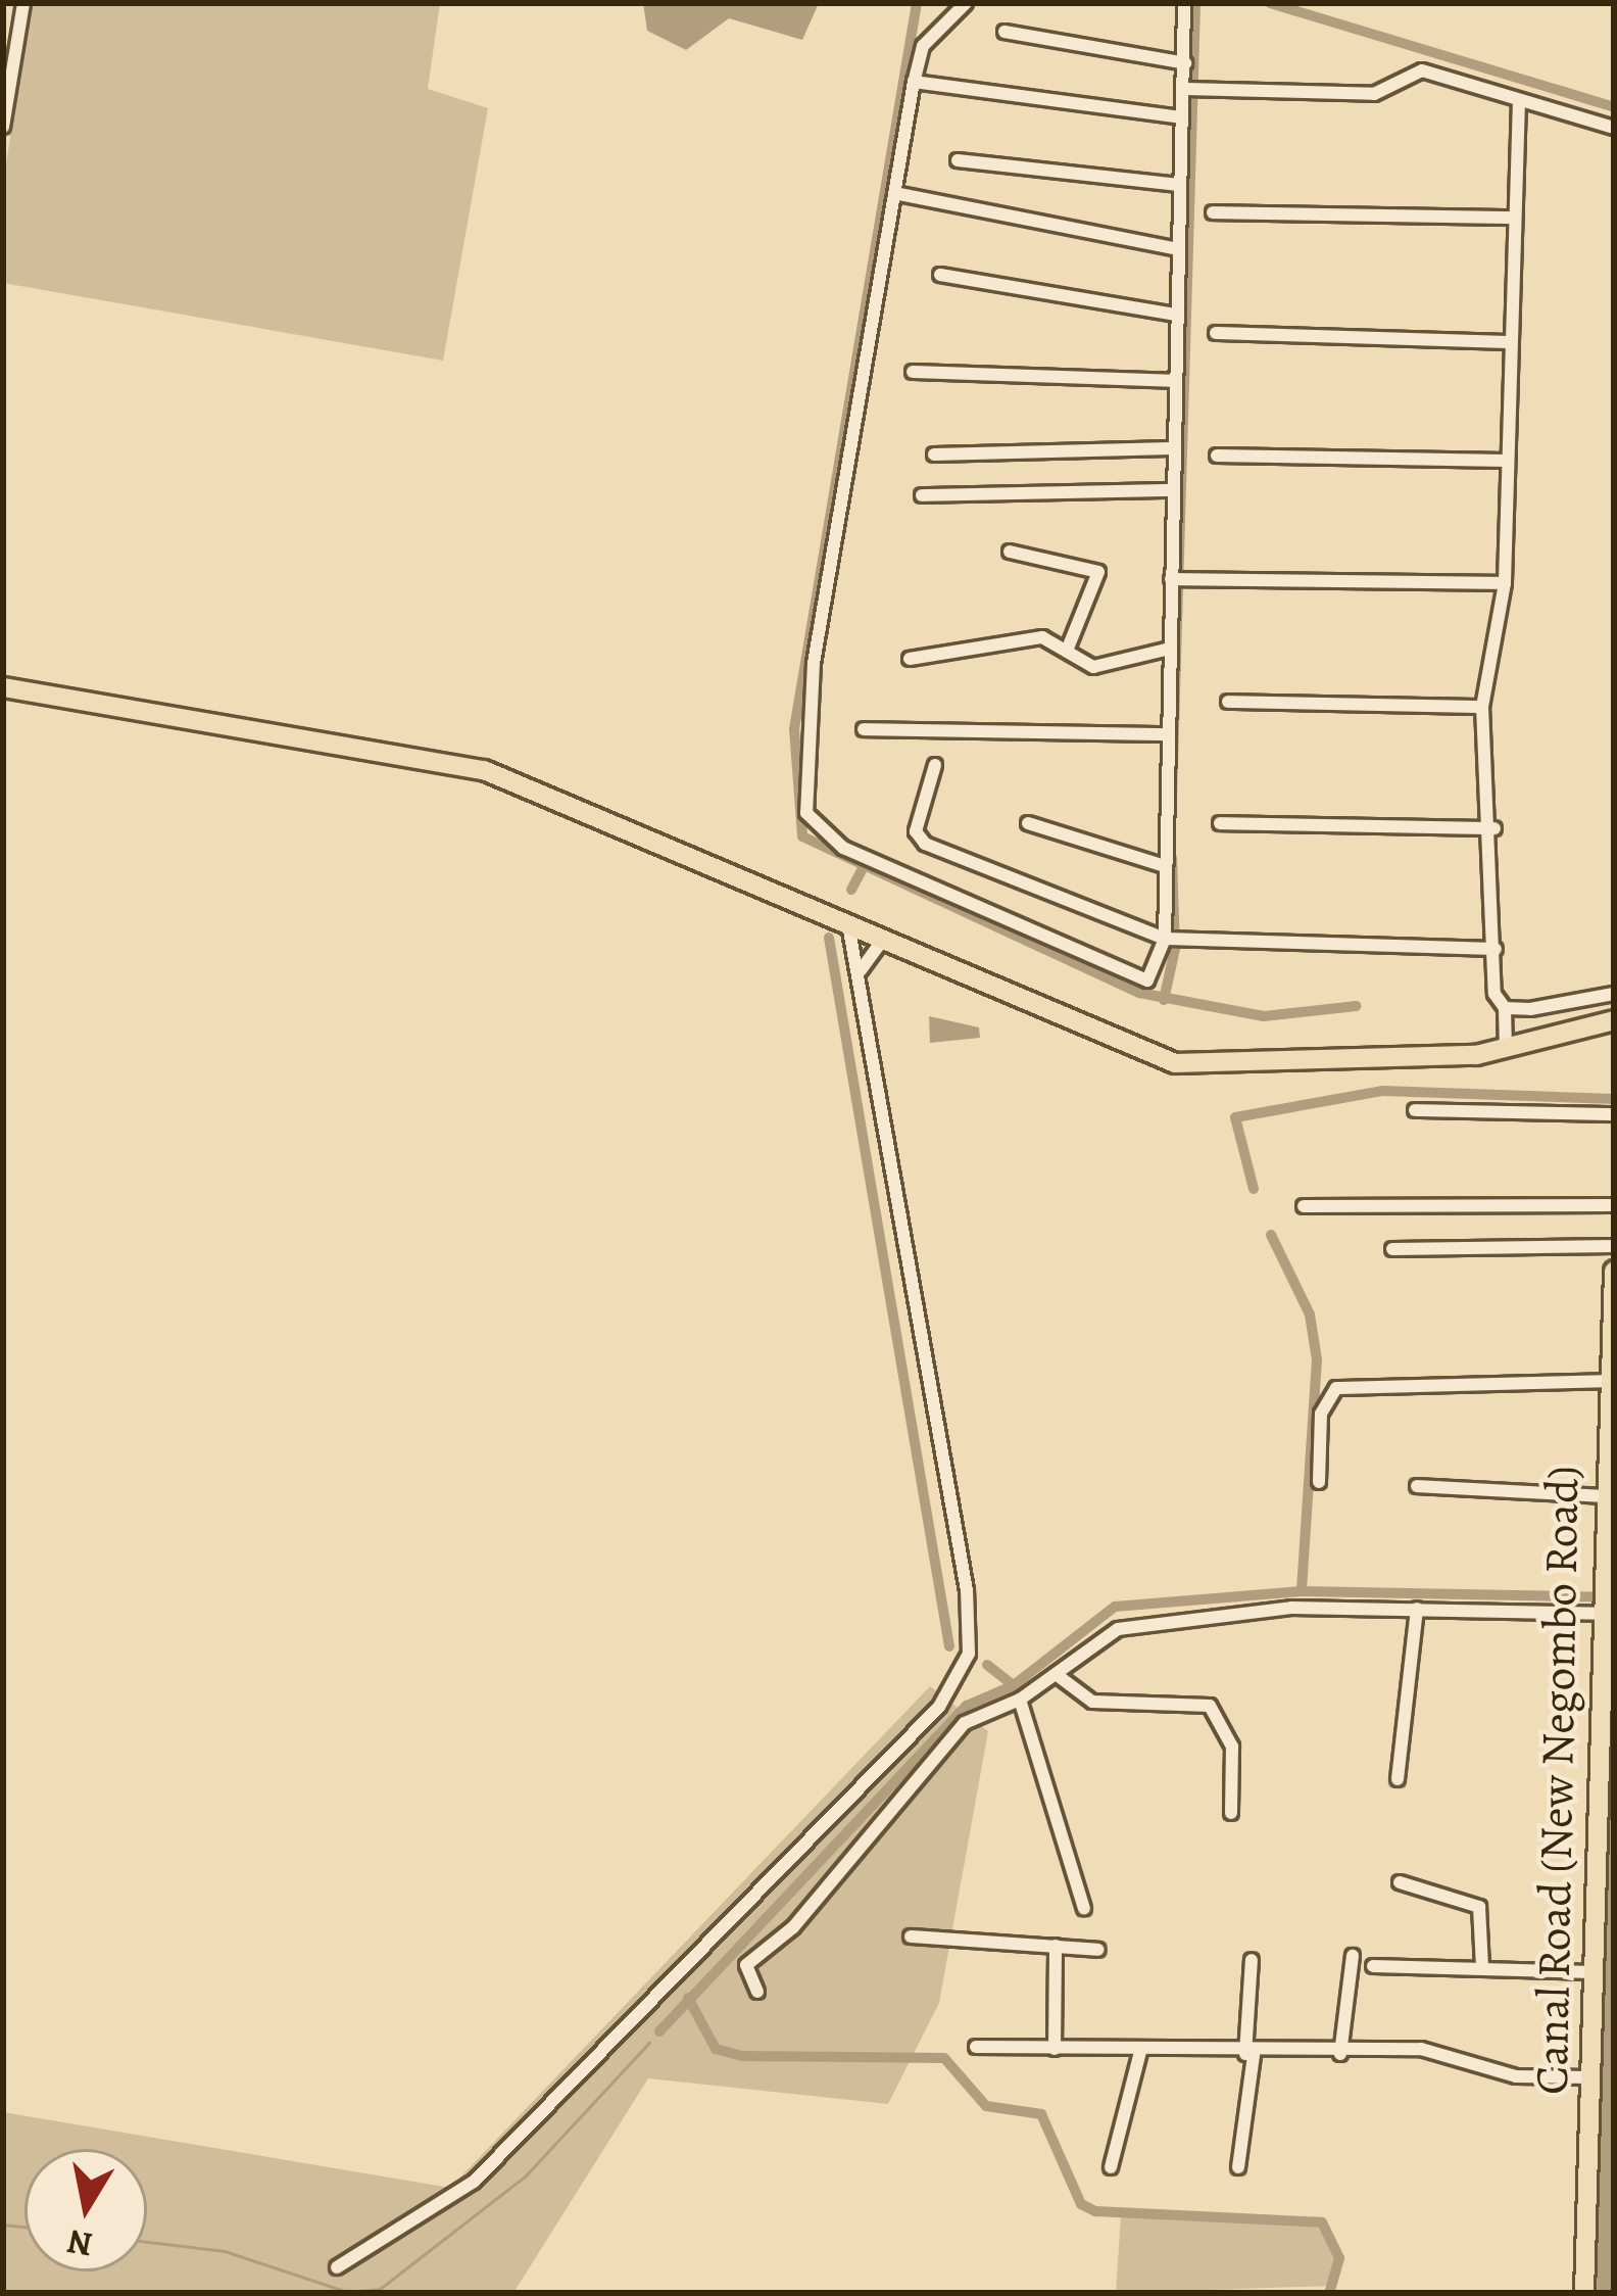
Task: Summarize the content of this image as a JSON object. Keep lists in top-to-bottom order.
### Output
{
  "streets": {
    "main road": ["Canal Road (New Negombo Road)"]
  },
  "north": "bottom"
}
